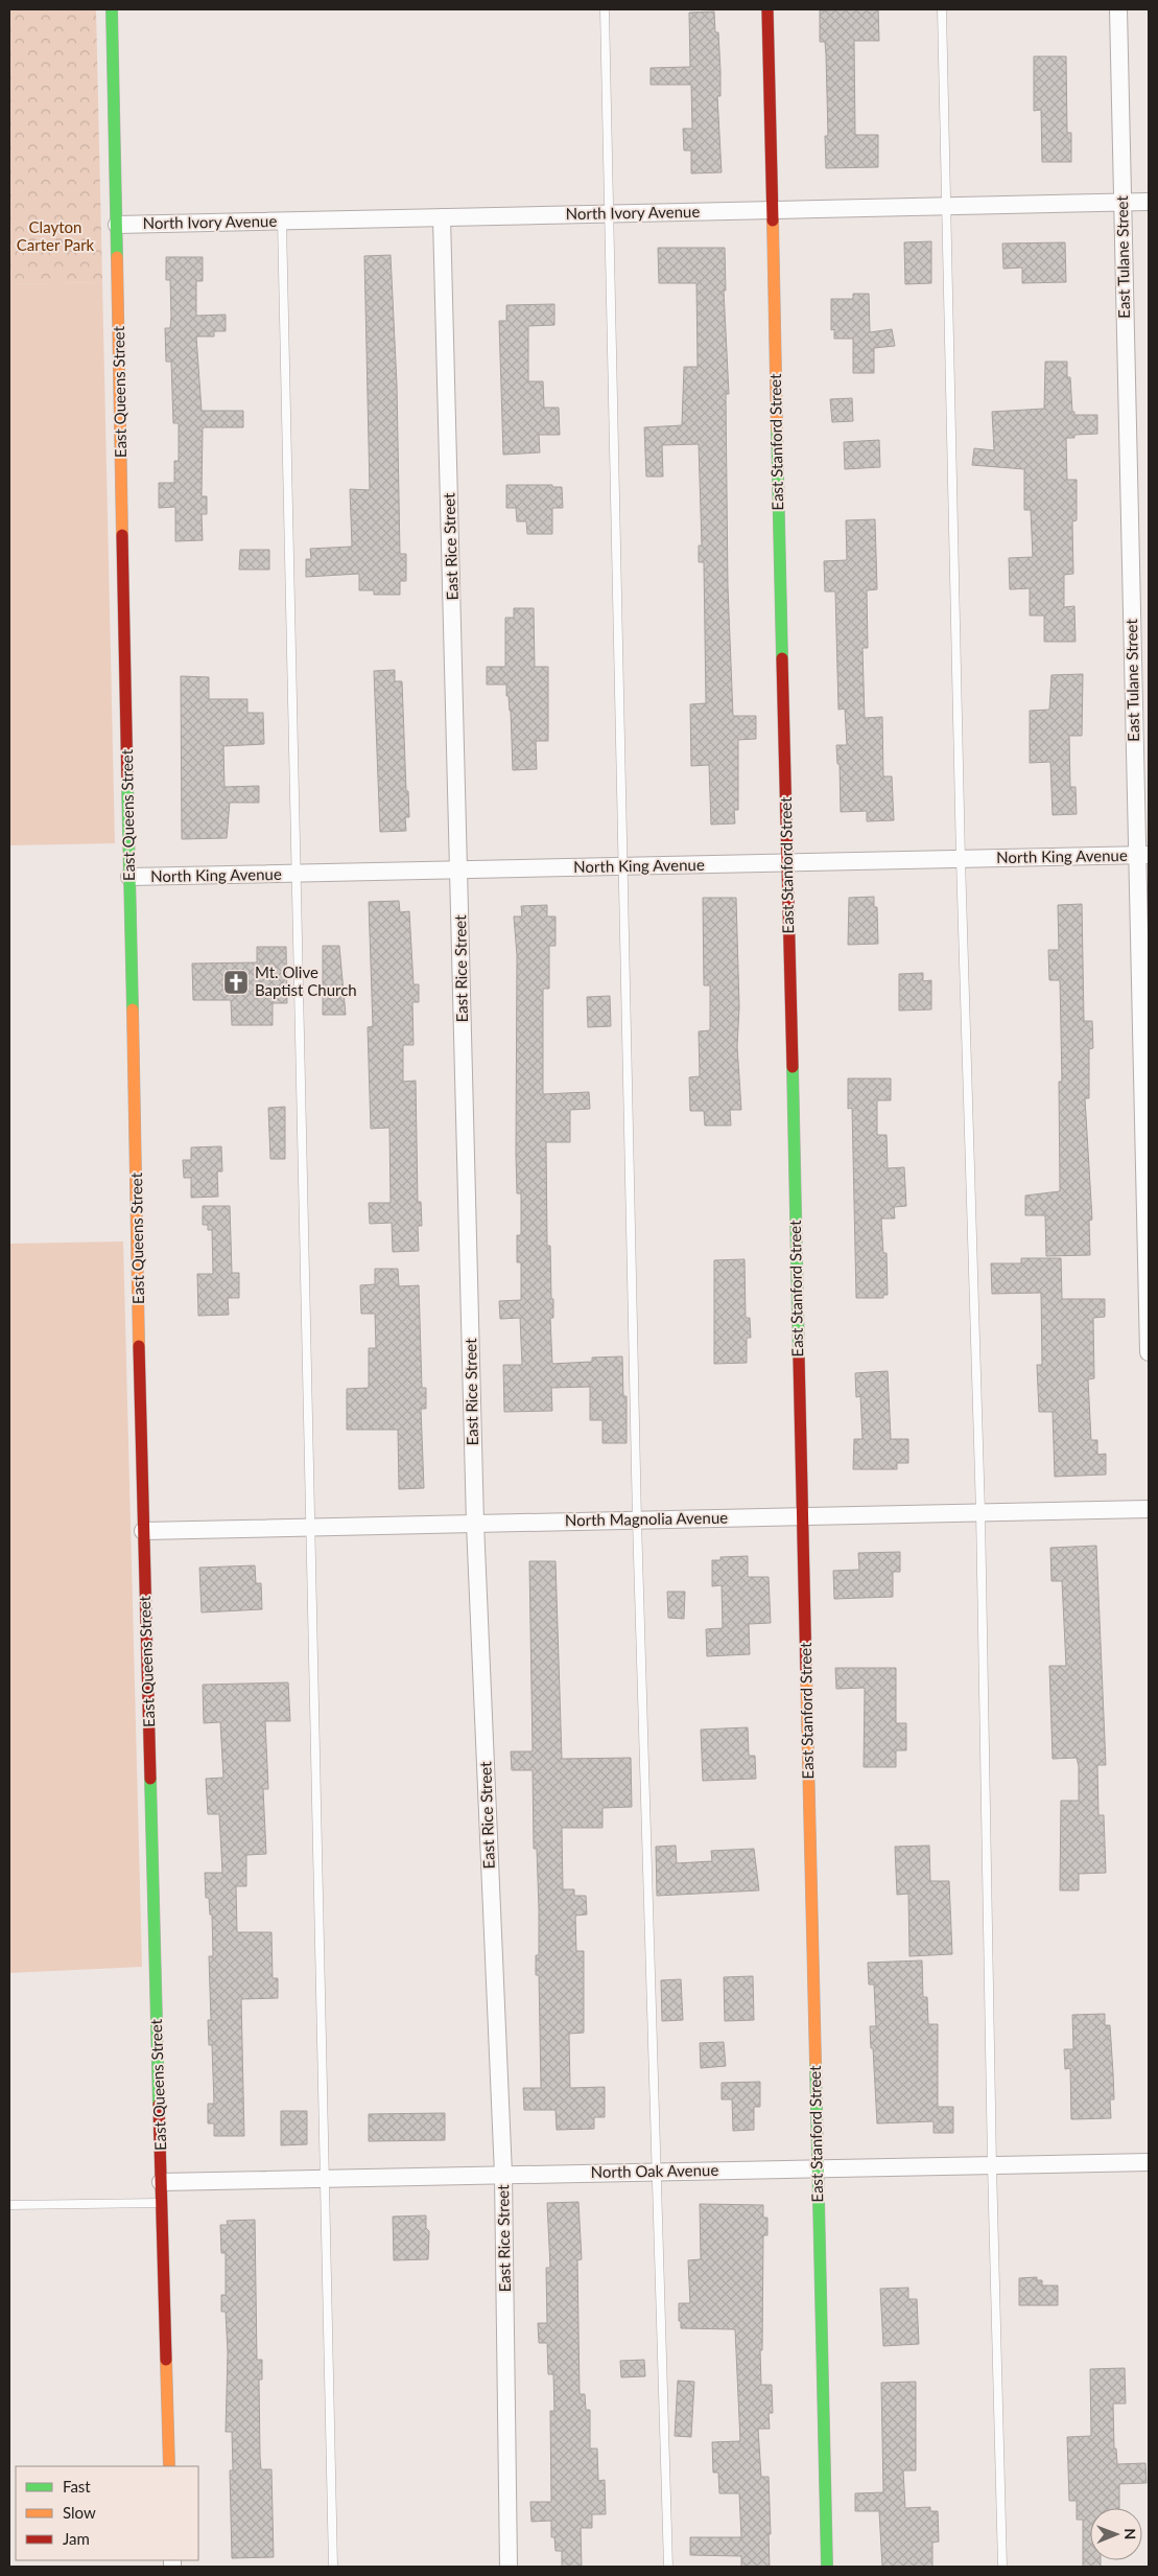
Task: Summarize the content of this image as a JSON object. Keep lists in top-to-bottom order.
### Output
{
  "streets": {
    "street": [
      "North Ivory Avenue",
      "East Tulane Street",
      "East Queens Street",
      "East Stanford Street",
      "East Rice Street",
      "North King Avenue",
      "North Magnolia Avenue",
      "North Oak Avenue"
    ]
  },
  "crossings": [
    ["North Ivory Avenue", "East Tulane Street"],
    ["North Ivory Avenue", "East Queens Street"],
    ["North Ivory Avenue", "East Stanford Street"],
    ["North Ivory Avenue", "East Rice Street"],
    ["East Tulane Street", "North King Avenue"],
    ["East Queens Street", "North King Avenue"],
    ["East Queens Street", "North Magnolia Avenue"],
    ["East Queens Street", "North Oak Avenue"],
    ["East Stanford Street", "North King Avenue"],
    ["East Stanford Street", "North Magnolia Avenue"],
    ["East Stanford Street", "North Oak Avenue"],
    ["East Rice Street", "North King Avenue"],
    ["East Rice Street", "North Magnolia Avenue"],
    ["East Rice Street", "North Oak Avenue"]
  ],
  "parks": ["Clayton Carter Park"],
  "places": {
    "church": ["Mt. Olive Baptist Church"]
  },
  "legend": ["Fast", "Slow", "Jam"],
  "north": "right"
}
